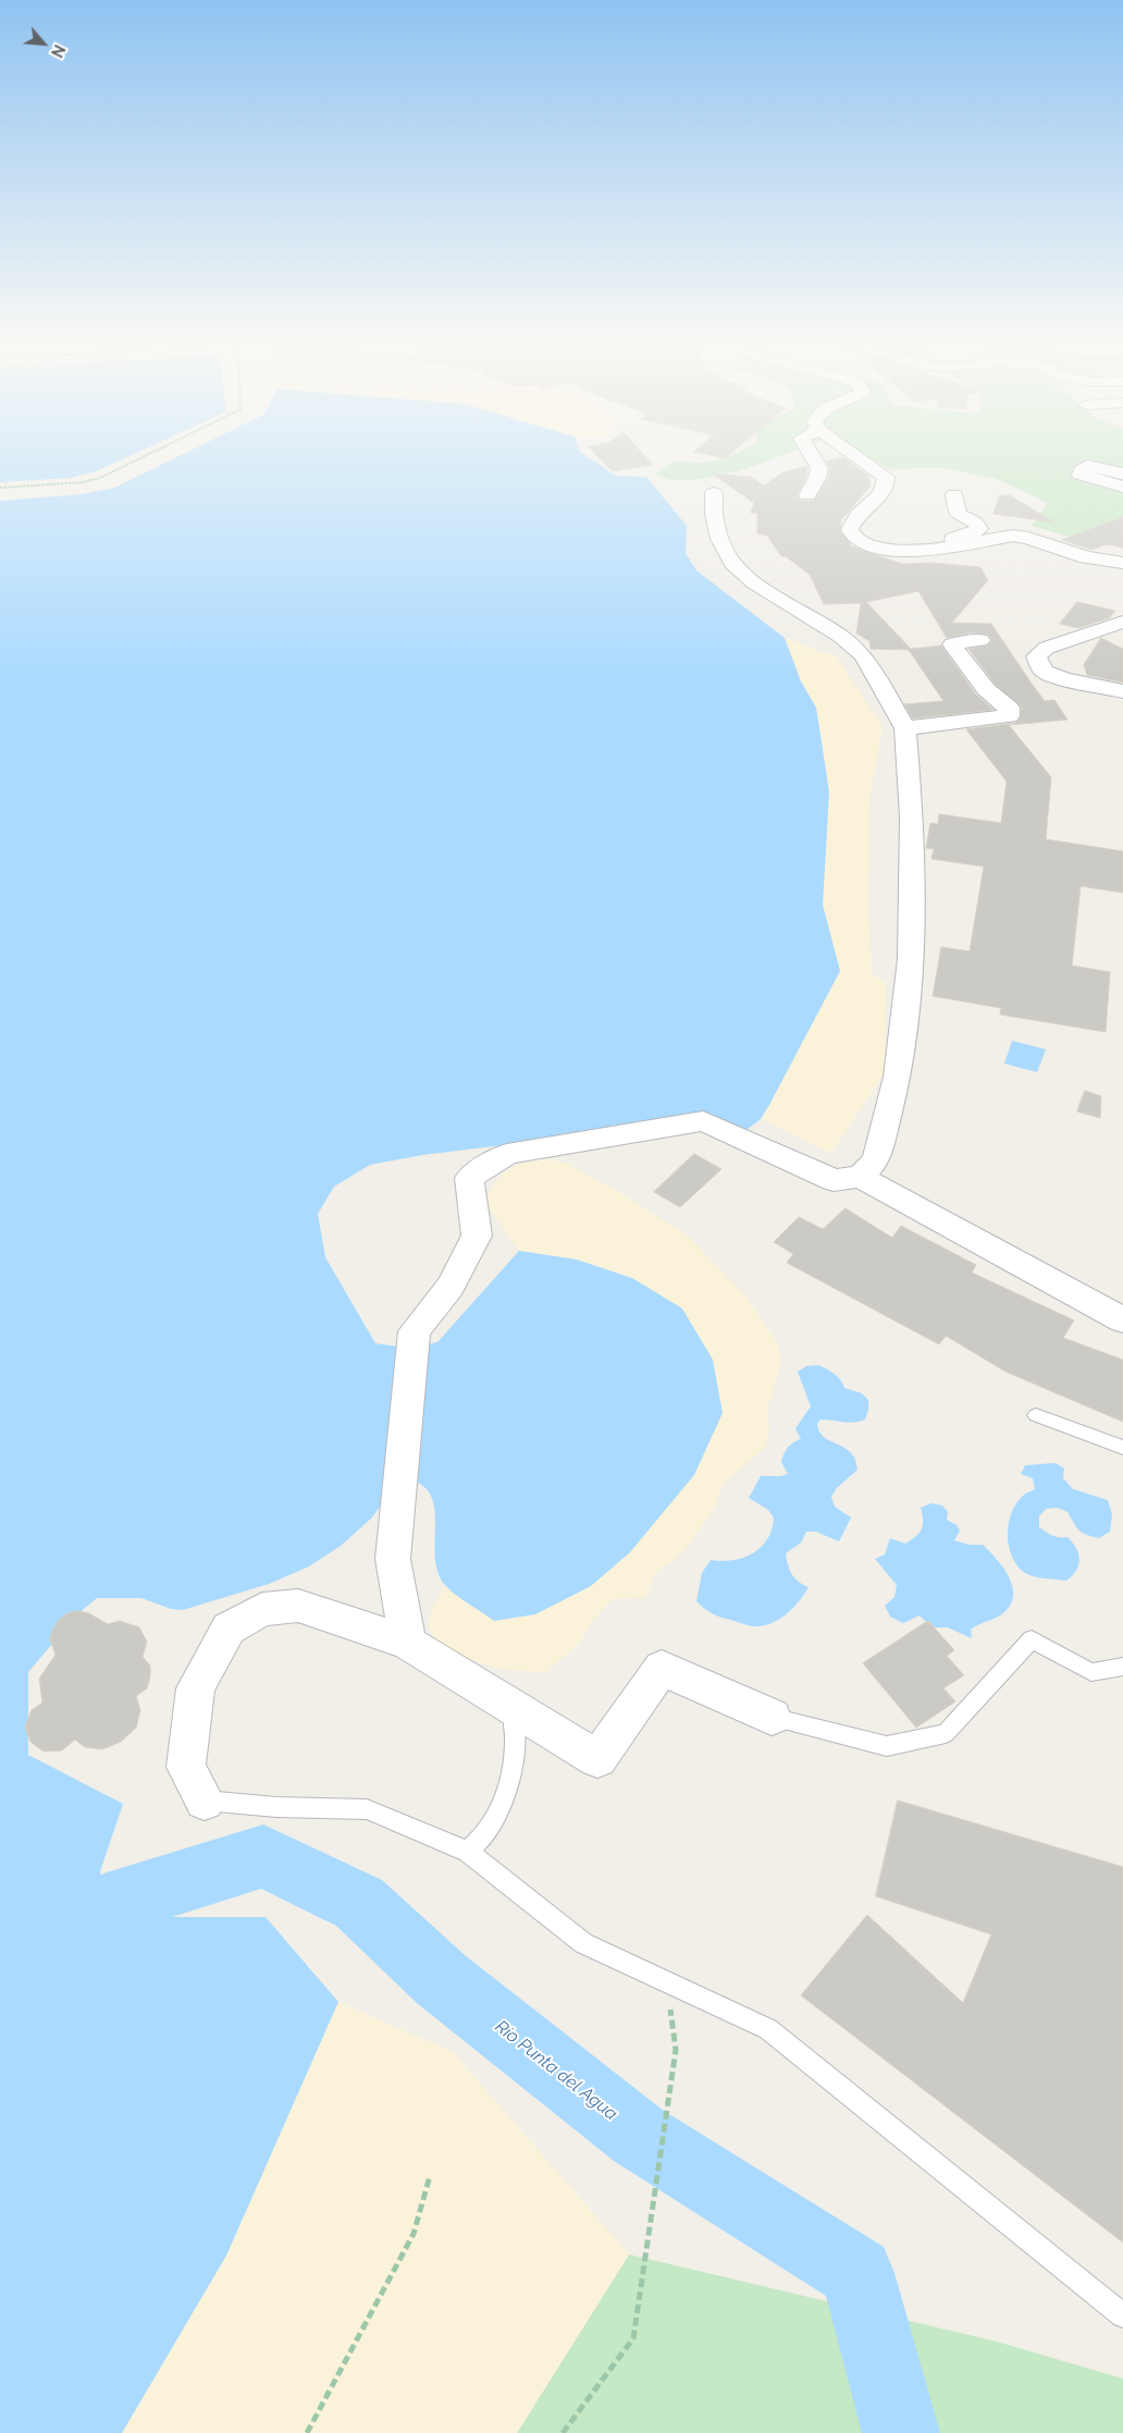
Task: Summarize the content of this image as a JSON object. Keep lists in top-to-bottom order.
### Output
{
  "water": ["Río Punta del Agua"],
  "north": "bottom right"
}
